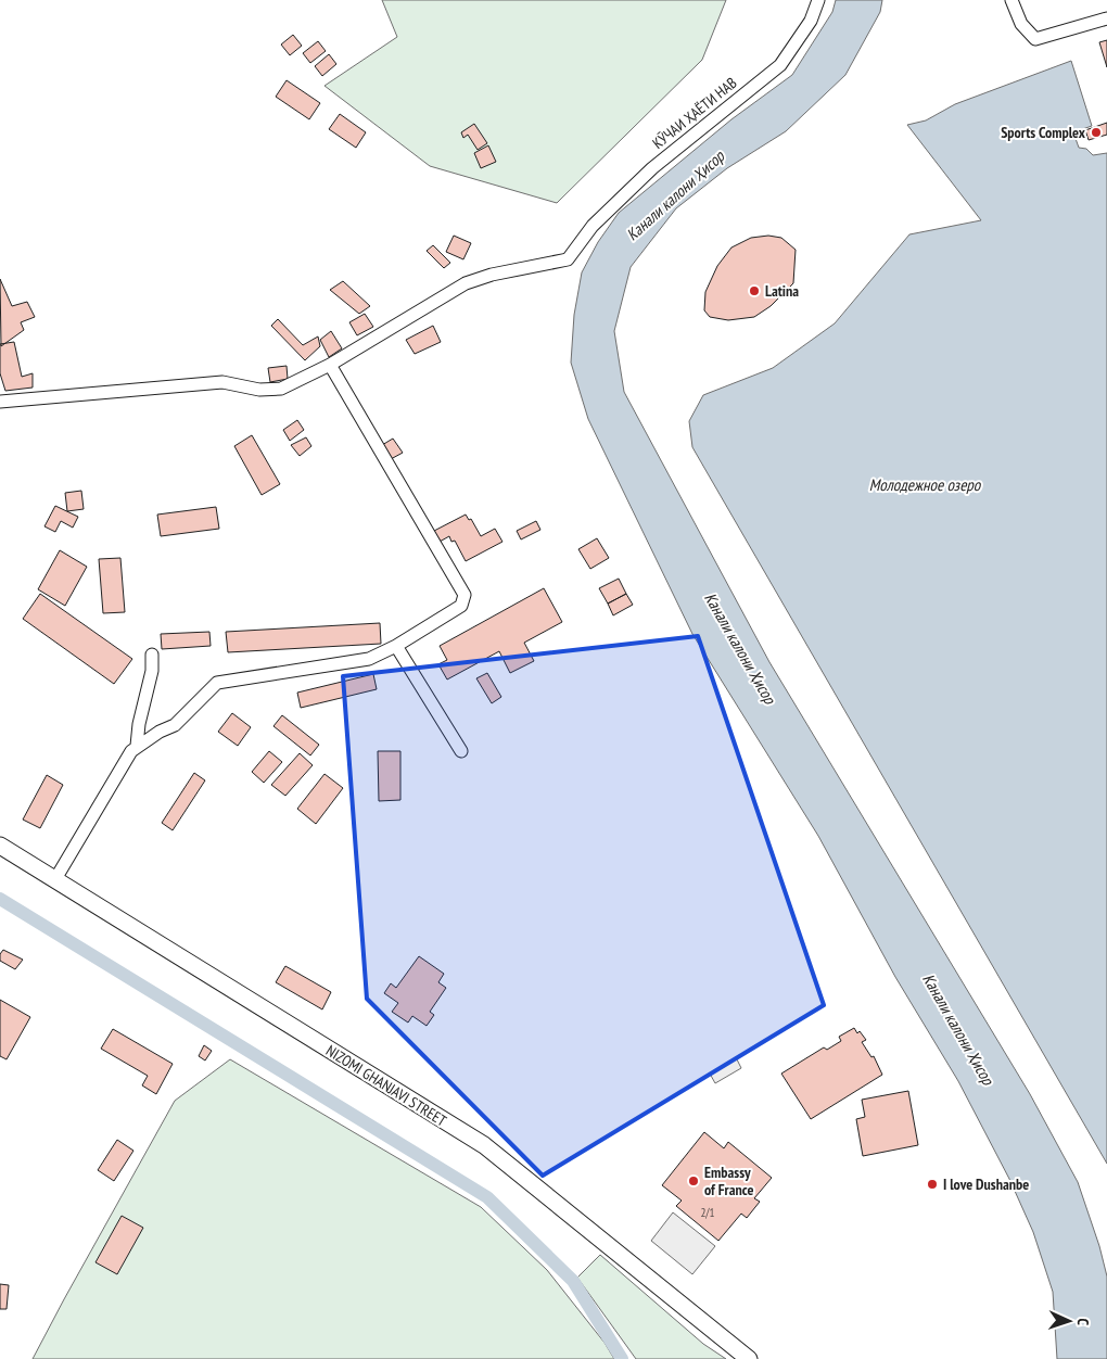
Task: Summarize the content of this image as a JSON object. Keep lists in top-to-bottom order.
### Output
{
  "streets": {
    "street": ["КӮЧАИ ҲАЁТИ НАВ", "NIZOMI GHANJAVI STREET"]
  },
  "water": ["Канали калони Ҳисор", "Молодежное озеро"],
  "places": [
    "Sports Complex",
    "Latina",
    "Embassy of France",
    "I love Dushanbe"
  ],
  "house_numbers": ["2/1"],
  "north": "right"
}
